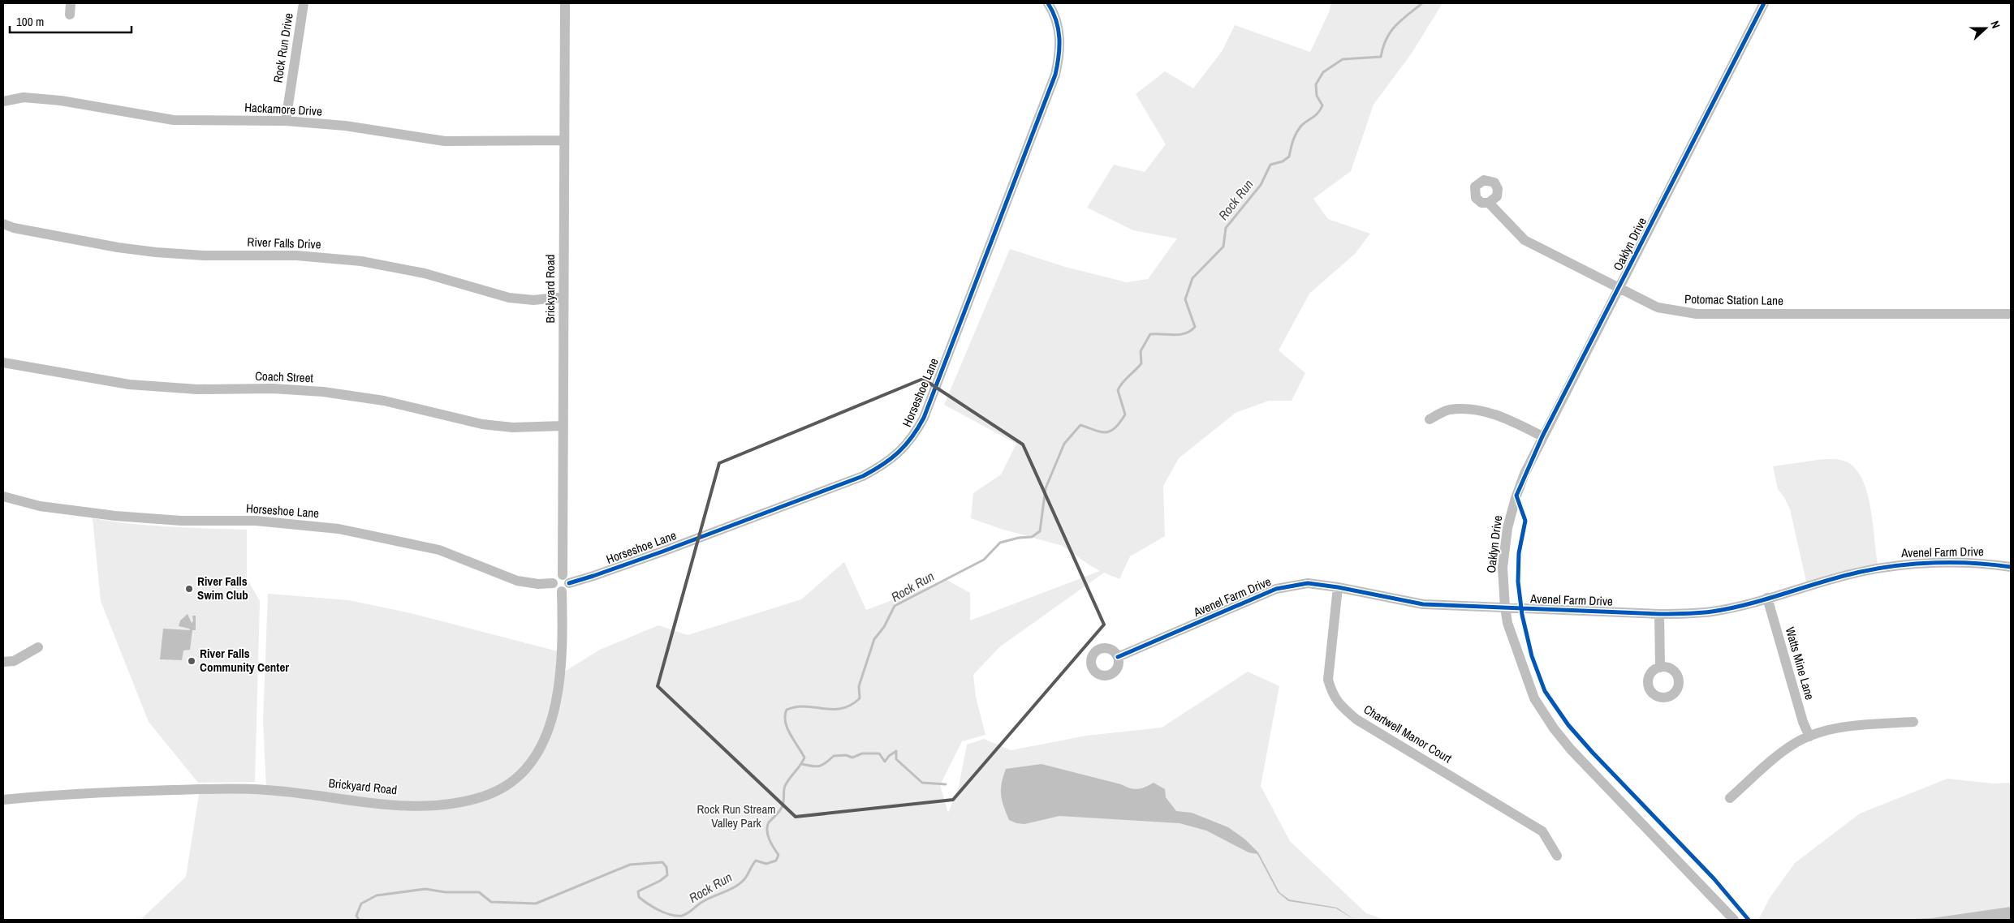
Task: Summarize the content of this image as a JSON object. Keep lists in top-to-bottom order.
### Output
{
  "streets": {
    "street": [
      "Rock Run Drive",
      "Hackamore Drive",
      "River Falls Drive",
      "Oaklyn Drive",
      "Brickyard Road",
      "Potomac Station Lane",
      "Coach Street",
      "Horseshoe Lane",
      "Avenel Farm Drive",
      "Watts Mine Lane",
      "Chartwell Manor Court"
    ]
  },
  "crossings": [
    ["Rock Run Drive", "Hackamore Drive"],
    ["Hackamore Drive", "Brickyard Road"],
    ["River Falls Drive", "Brickyard Road"],
    ["Oaklyn Drive", "Potomac Station Lane"],
    ["Oaklyn Drive", "Avenel Farm Drive"],
    ["Brickyard Road", "Coach Street"],
    ["Brickyard Road", "Horseshoe Lane"],
    ["Avenel Farm Drive", "Watts Mine Lane"],
    ["Avenel Farm Drive", "Chartwell Manor Court"]
  ],
  "water": ["Rock Run"],
  "parks": ["Rock Run Stream Valley Park"],
  "places": ["River Falls Swim Club", "River Falls Community Center"],
  "scale_bar": "100 m",
  "north": "right"
}
